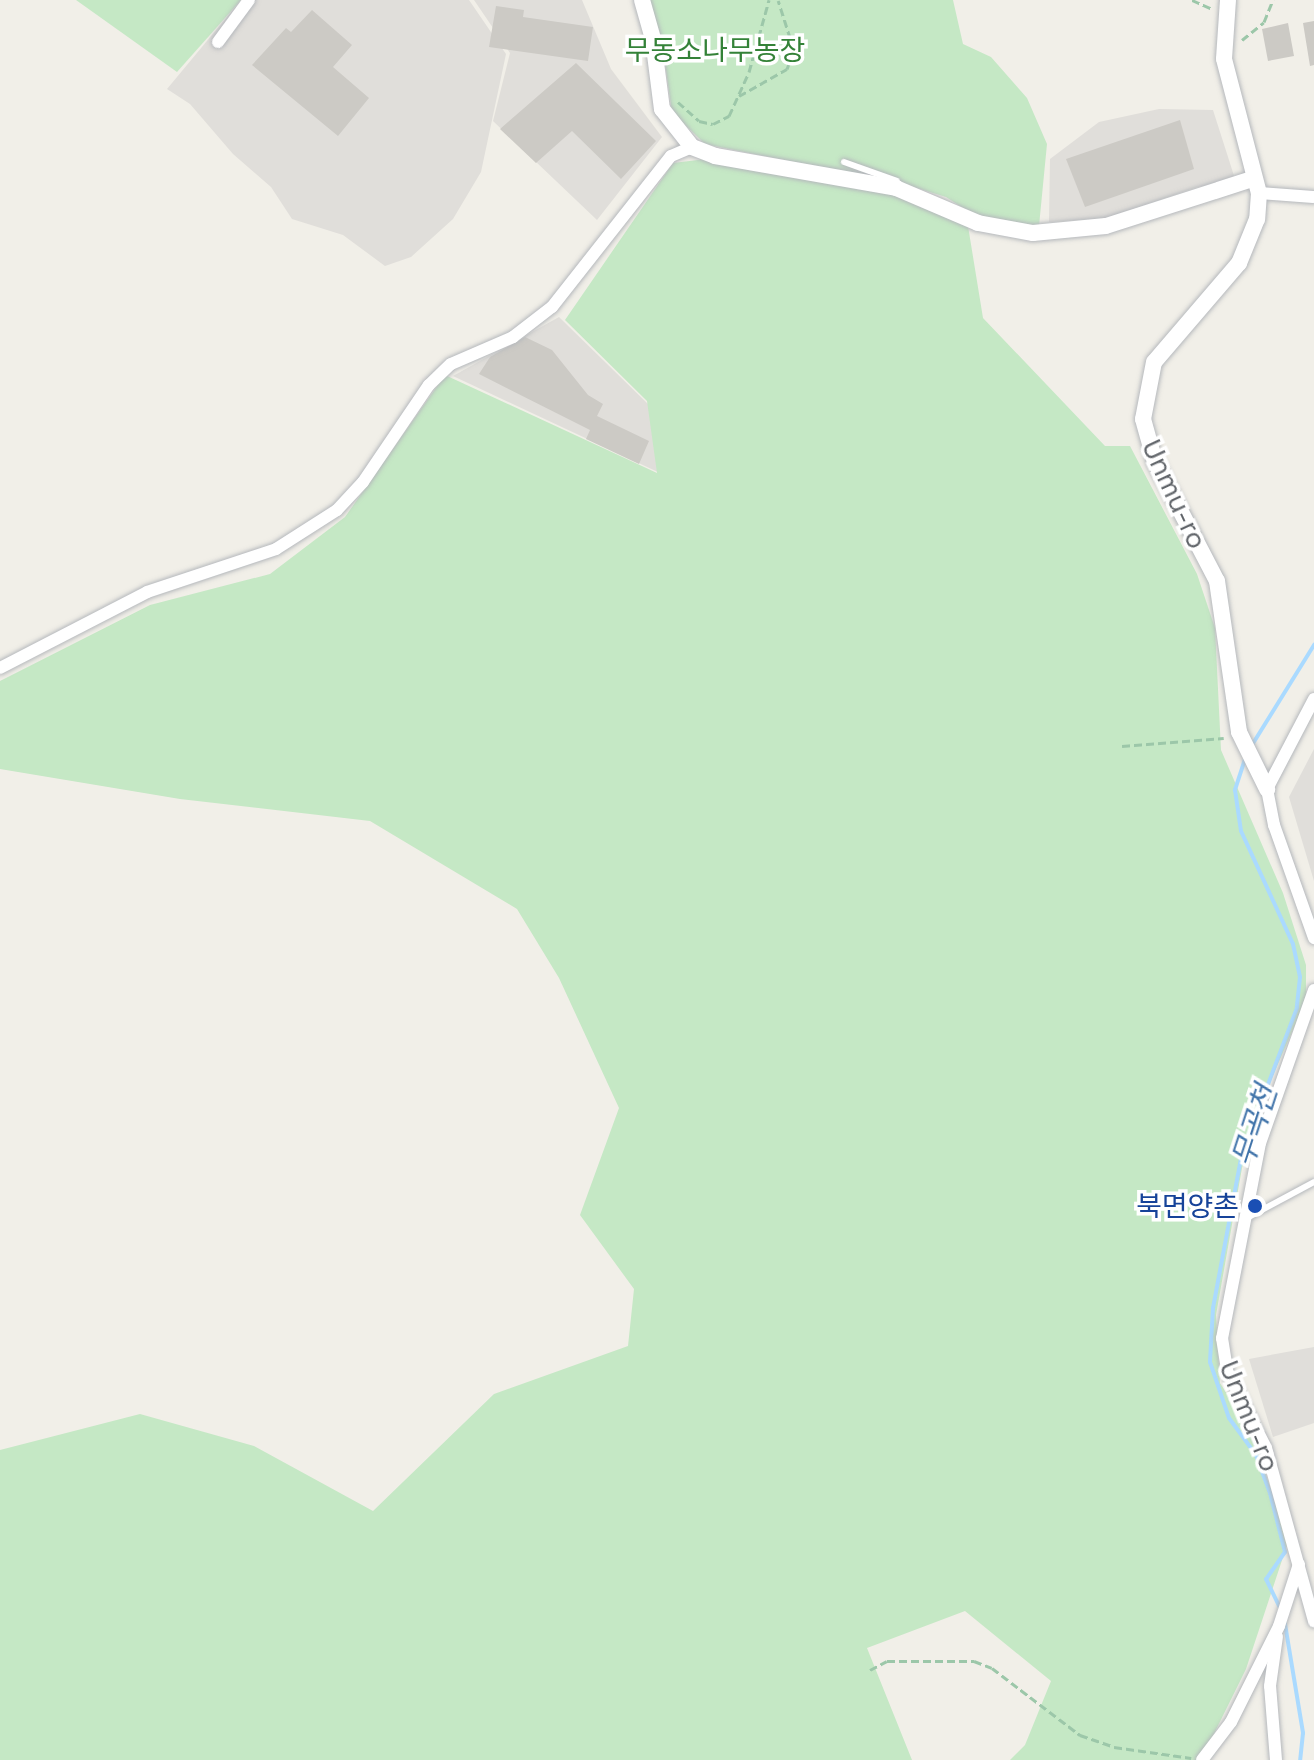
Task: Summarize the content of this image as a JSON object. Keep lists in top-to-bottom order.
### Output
{
  "streets": {
    "street": ["Unmu-ro"]
  },
  "water": ["무곡천"],
  "parks": ["무동소나무농장"],
  "places": ["북면양촌"]
}
